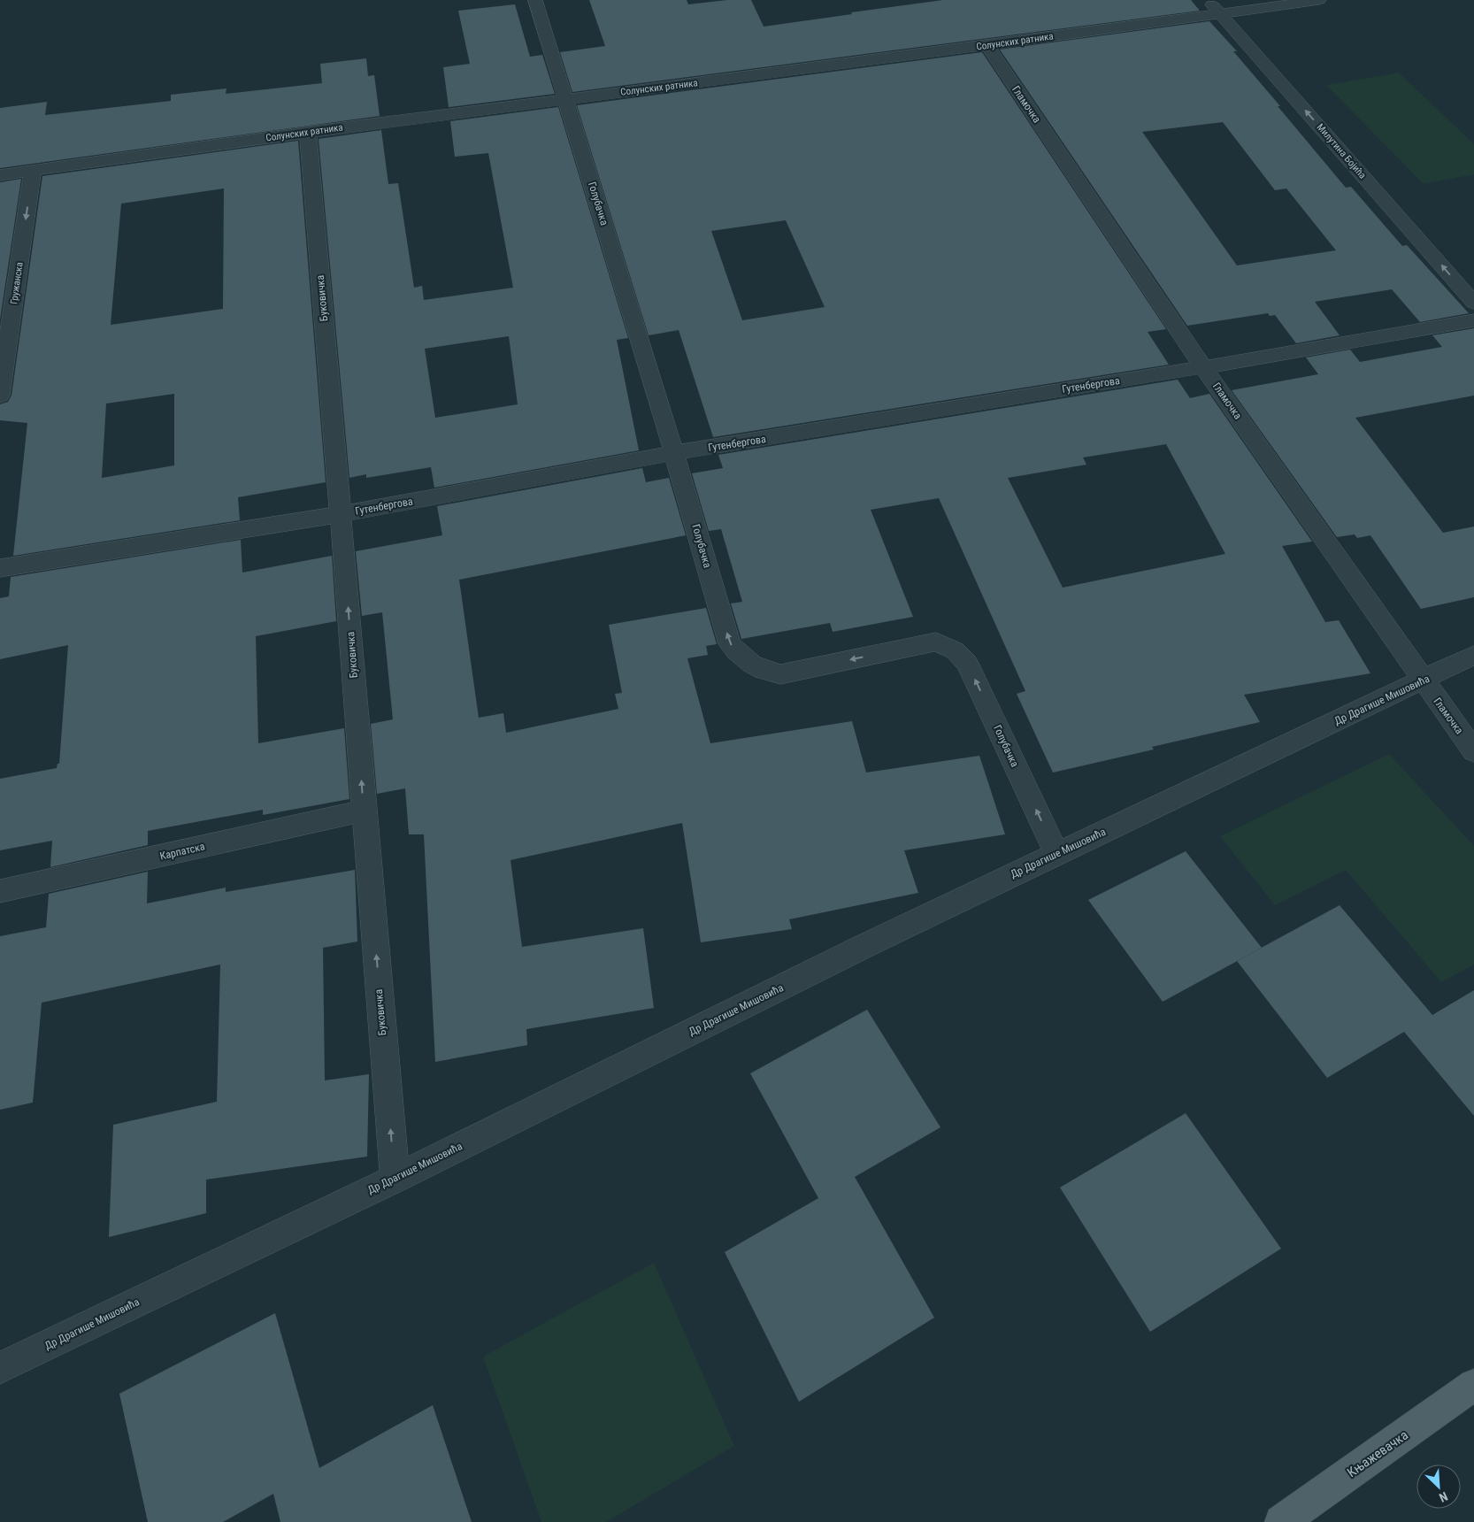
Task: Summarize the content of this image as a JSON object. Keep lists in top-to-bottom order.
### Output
{
  "streets": {
    "main road": ["Књажевачка"],
    "street": [
      "Солунских ратника",
      "Гламочка",
      "Милутина Бојића",
      "Голубачка",
      "Гружанска",
      "Буковичка",
      "Гутенбергова",
      "Др Драгише Мишовића",
      "Карпатска"
    ]
  },
  "crossings": [
    ["Солунских ратника", "Гламочка"],
    ["Солунских ратника", "Милутина Бојића"],
    ["Солунских ратника", "Голубачка"],
    ["Солунских ратника", "Гружанска"],
    ["Солунских ратника", "Буковичка"],
    ["Гламочка", "Гутенбергова"],
    ["Гламочка", "Др Драгише Мишовића"],
    ["Голубачка", "Гутенбергова"],
    ["Голубачка", "Др Драгише Мишовића"],
    ["Буковичка", "Гутенбергова"],
    ["Буковичка", "Др Драгише Мишовића"],
    ["Буковичка", "Карпатска"]
  ],
  "one_way": [
    "Милутина Бојића",
    "Голубачка",
    "Гружанска",
    "Буковичка"
  ],
  "north": "bottom right"
}
